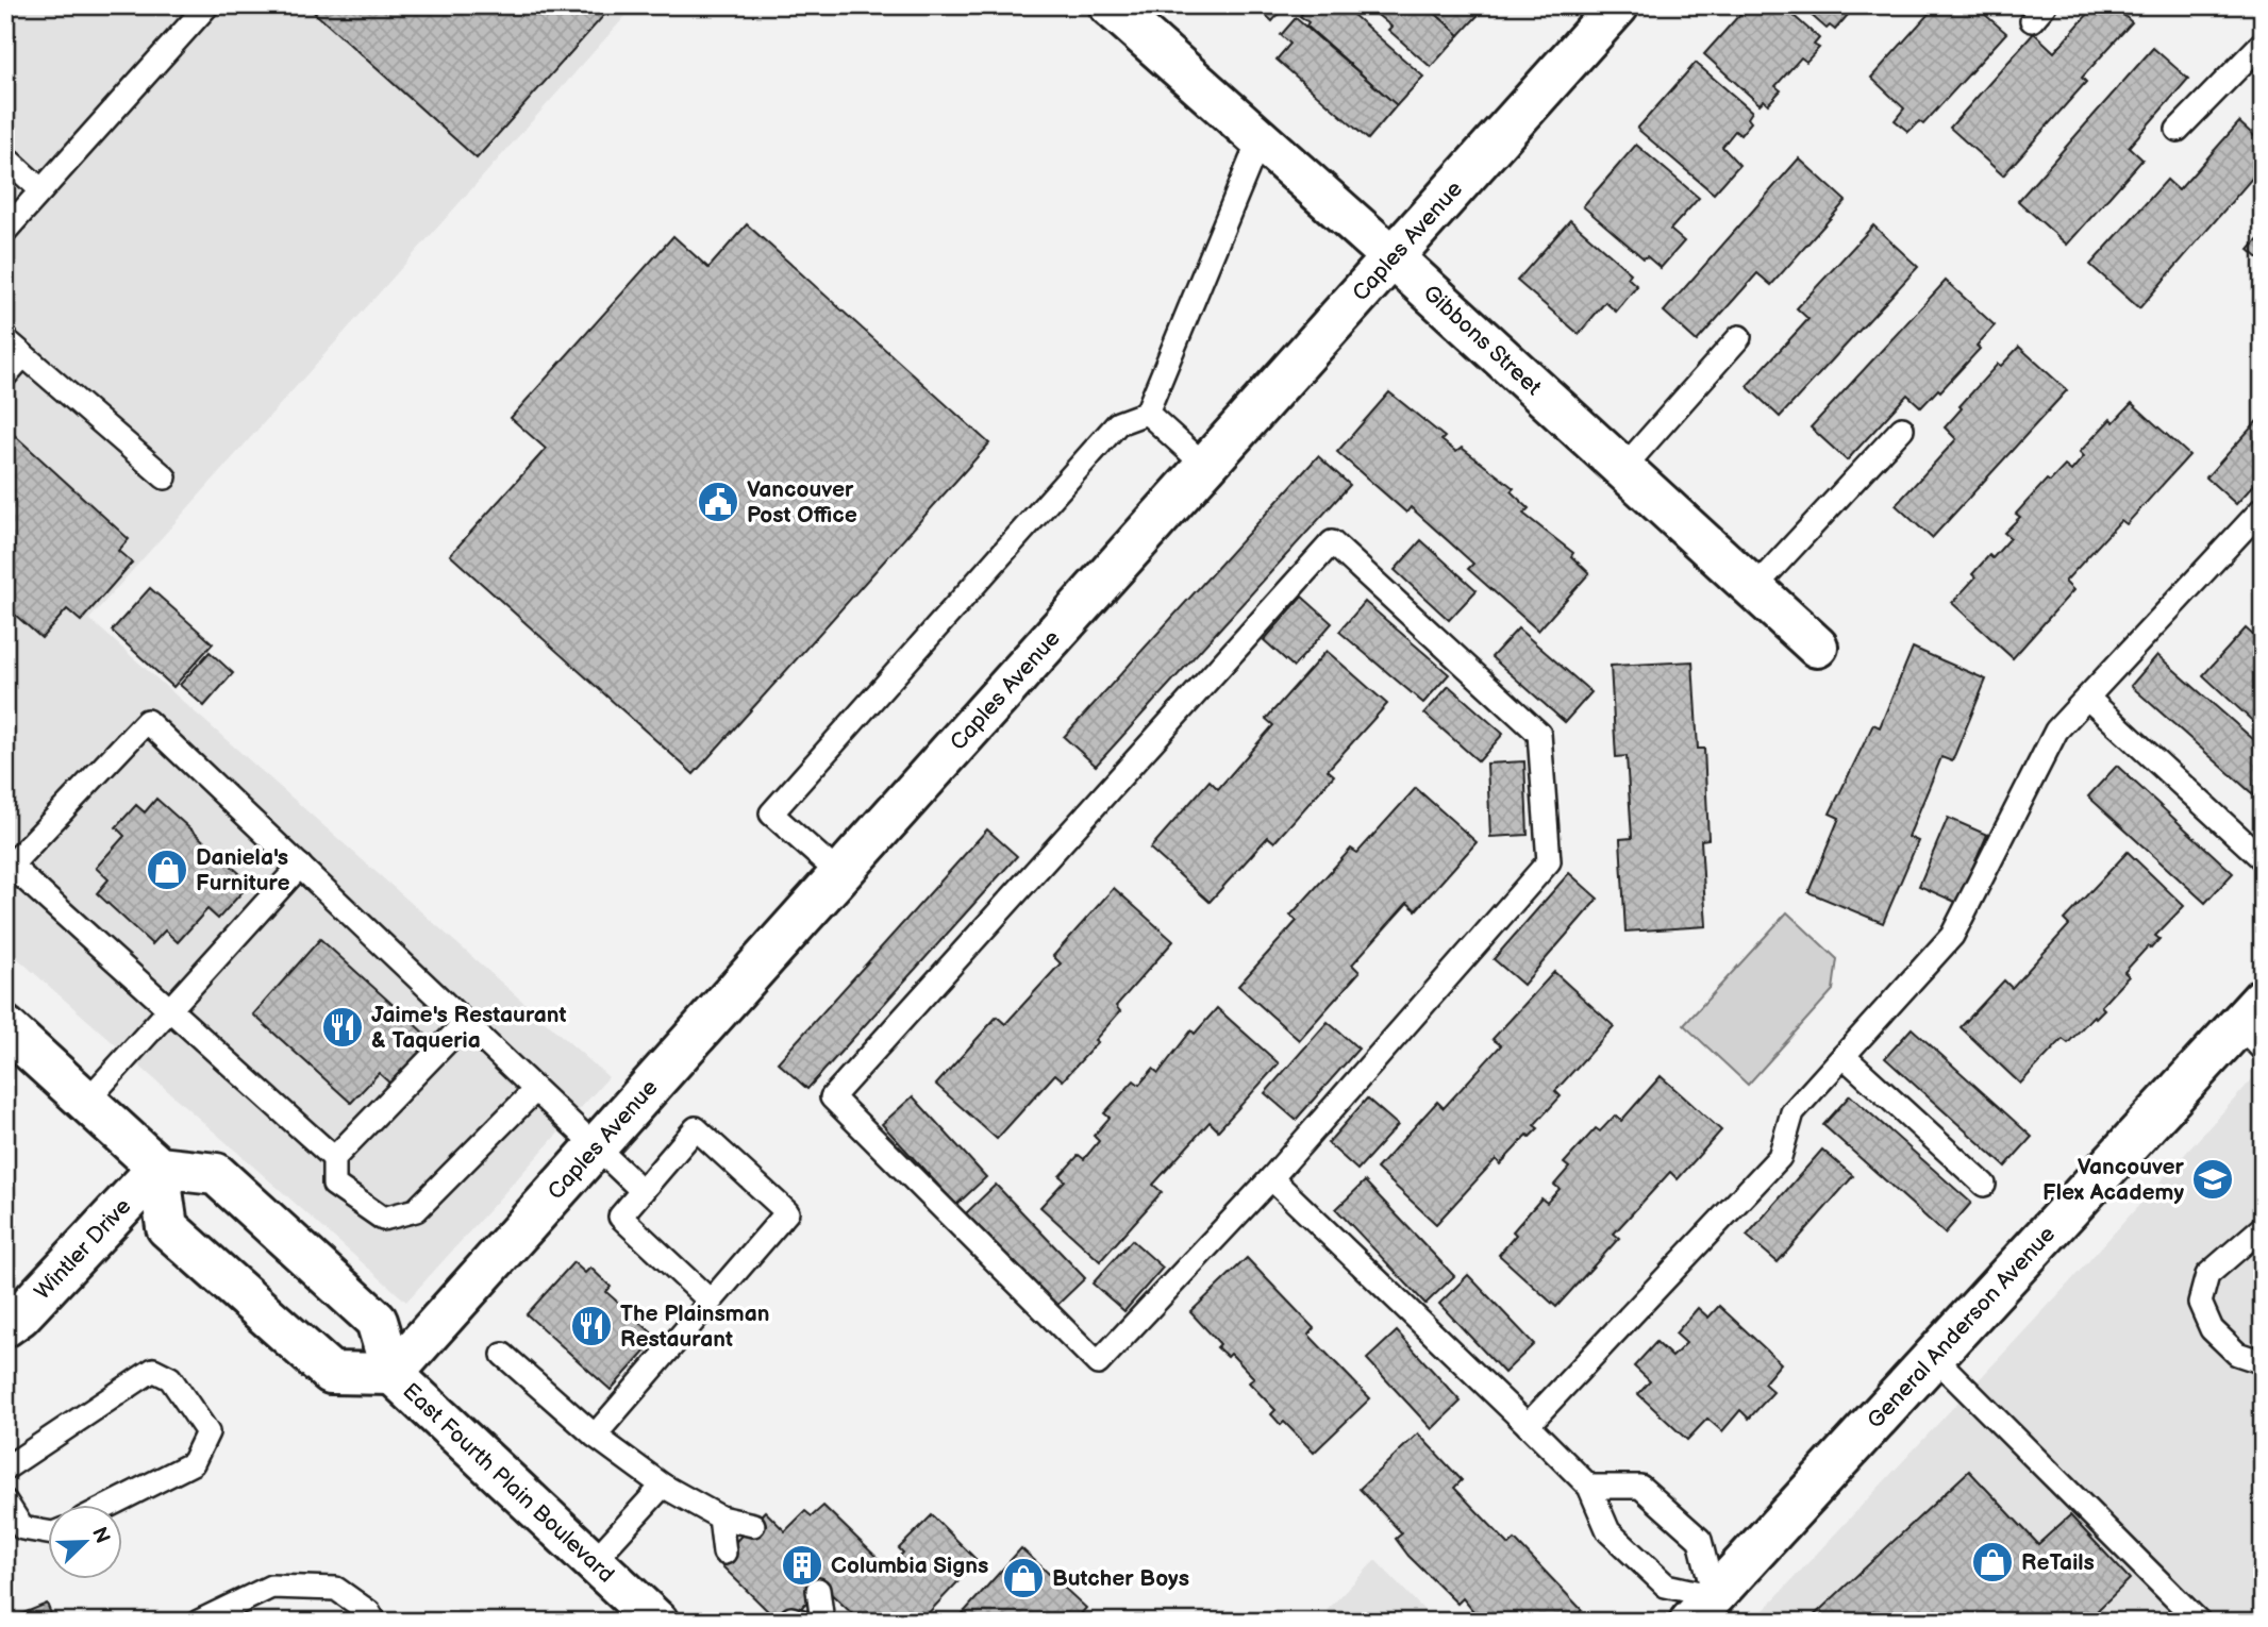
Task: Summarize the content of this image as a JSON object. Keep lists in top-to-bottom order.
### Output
{
  "streets": {
    "street": [
      "Caples Avenue",
      "Gibbons Street",
      "Wintler Drive",
      "General Anderson Avenue",
      "East Fourth Plain Boulevard"
    ]
  },
  "crossings": [
    ["Caples Avenue", "Gibbons Street"],
    ["Caples Avenue", "East Fourth Plain Boulevard"],
    ["Wintler Drive", "East Fourth Plain Boulevard"]
  ],
  "places": {
    "public building": ["Vancouver Post Office"],
    "shop": ["Daniela's Furniture", "ReTails", "Butcher Boys"],
    "restaurant": ["Jaime's Restaurant & Taqueria", "The Plainsman Restaurant"],
    "school or university": ["Vancouver Flex Academy"],
    "building": ["Columbia Signs"]
  },
  "north": "top right"
}
